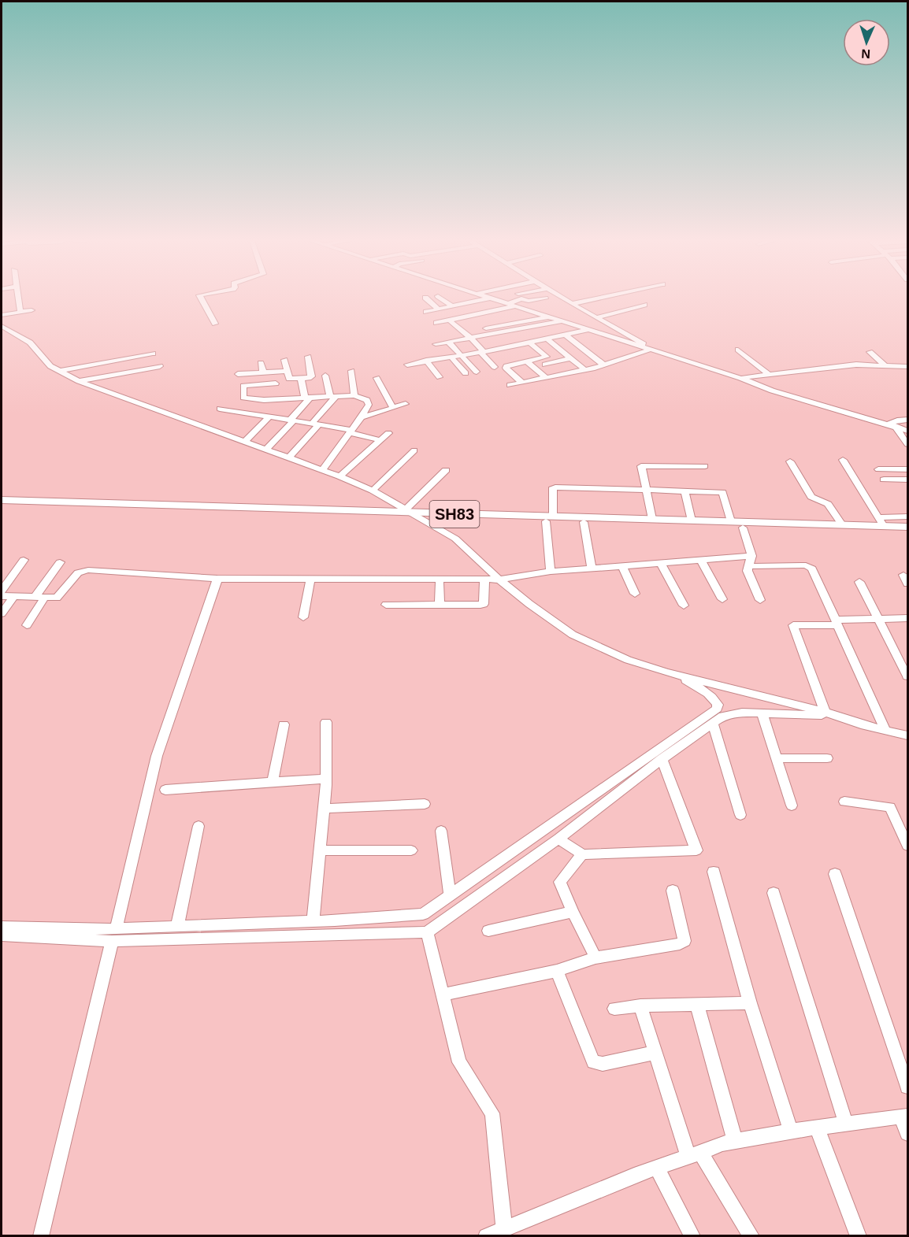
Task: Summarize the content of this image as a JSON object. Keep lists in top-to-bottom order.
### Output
{
  "streets": {
    "main road": ["SH83"]
  },
  "north": "bottom"
}
